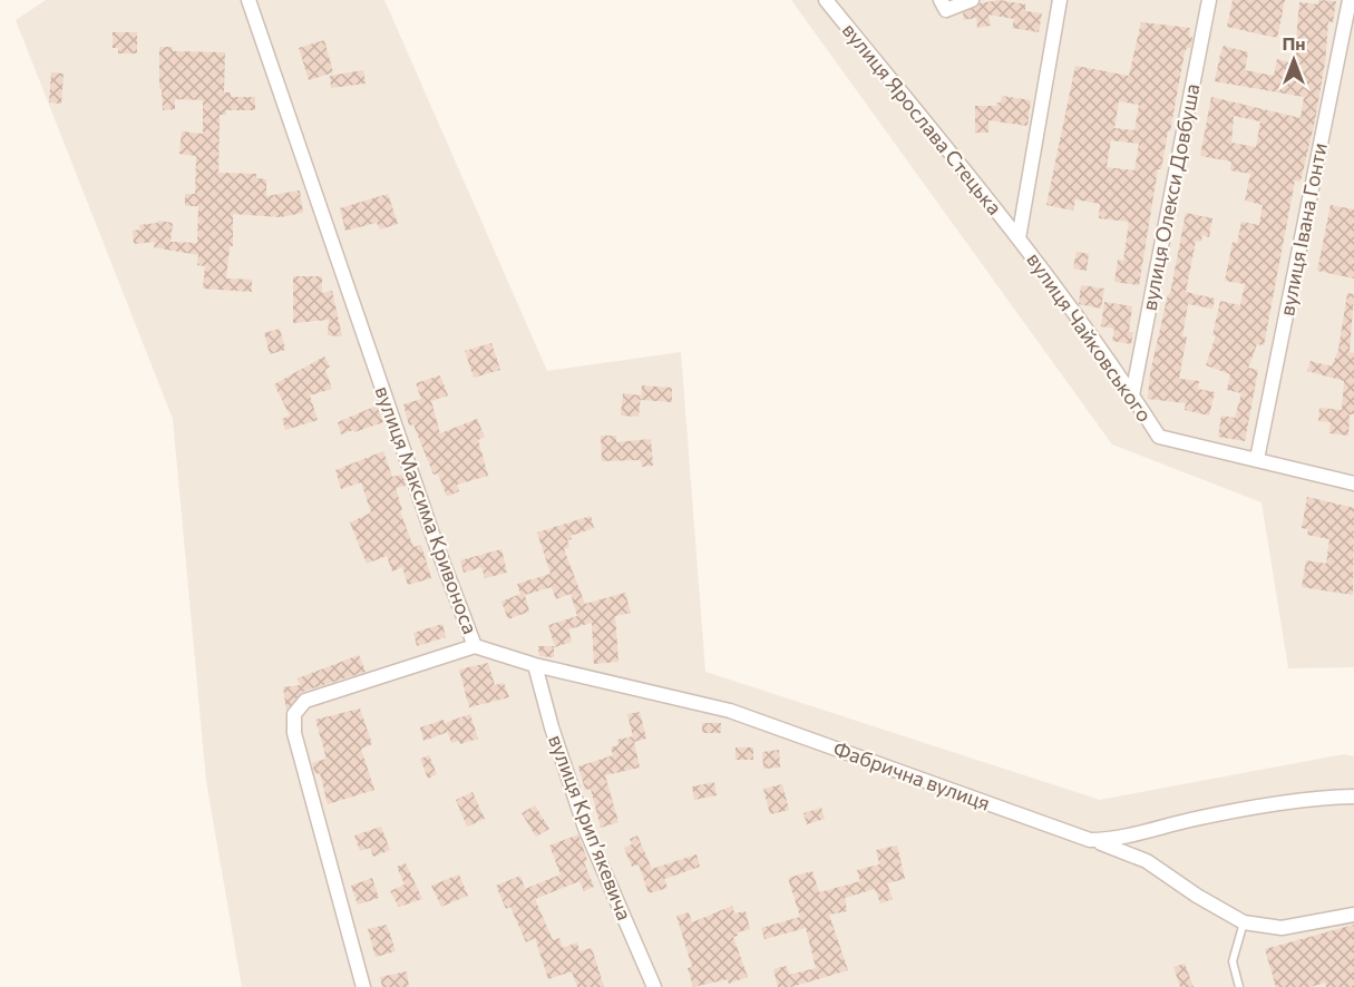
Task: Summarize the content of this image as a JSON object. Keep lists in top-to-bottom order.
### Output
{
  "streets": {
    "street": [
      "вулиця Ярослава Стецька",
      "вулиця Олекси Довбуша",
      "вулиця Івана Гонти",
      "вулиця Чайковського",
      "вулиця Максима Кривоноса",
      "Фабрична вулиця",
      "вулиця Крипʼякевича"
    ]
  },
  "crossings": [
    ["вулиця Ярослава Стецька", "вулиця Чайковського"],
    ["вулиця Олекси Довбуша", "вулиця Чайковського"],
    ["вулиця Івана Гонти", "вулиця Чайковського"],
    ["вулиця Максима Кривоноса", "Фабрична вулиця"],
    ["Фабрична вулиця", "вулиця Крипʼякевича"]
  ],
  "north": "top"
}
